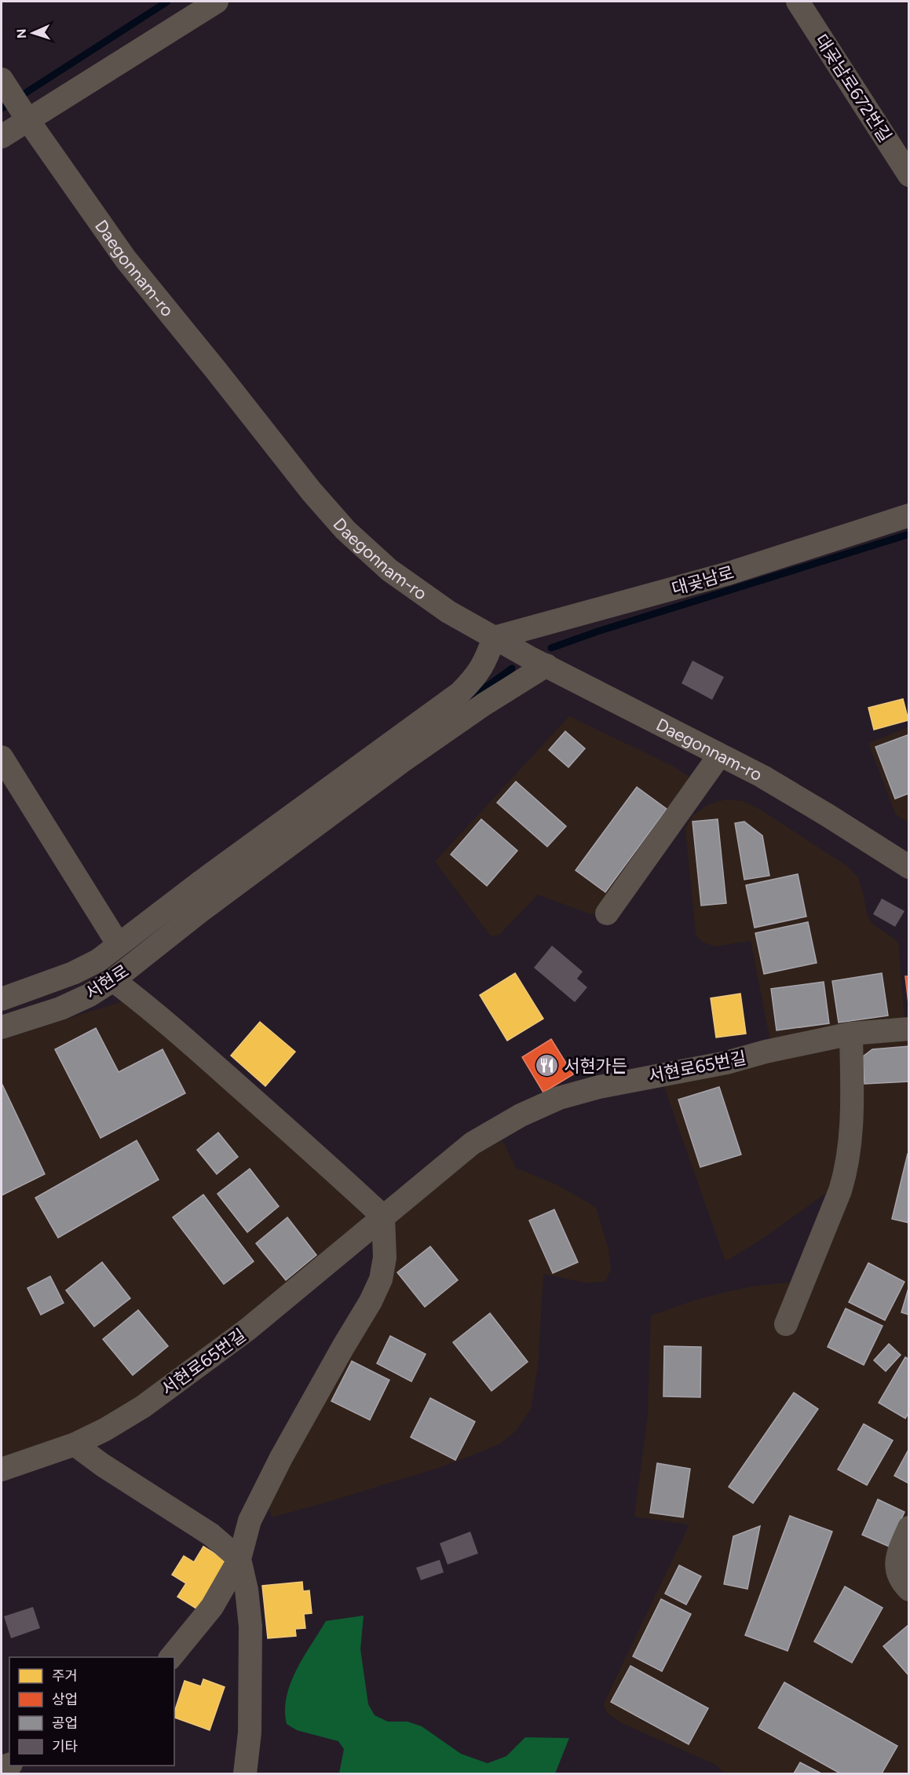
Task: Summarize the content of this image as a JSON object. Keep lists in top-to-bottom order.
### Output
{
  "streets": {
    "street": [
      "대곶남로672번길",
      "Daegonnam-ro",
      "대곶남로",
      "서현로",
      "서현로65번길"
    ]
  },
  "crossings": [
    ["Daegonnam-ro", "대곶남로"],
    ["Daegonnam-ro", "서현로"]
  ],
  "places": {
    "restaurant": ["서현가든"]
  },
  "legend": [
    "주거",
    "상업",
    "공업",
    "기타"
  ],
  "north": "left"
}
